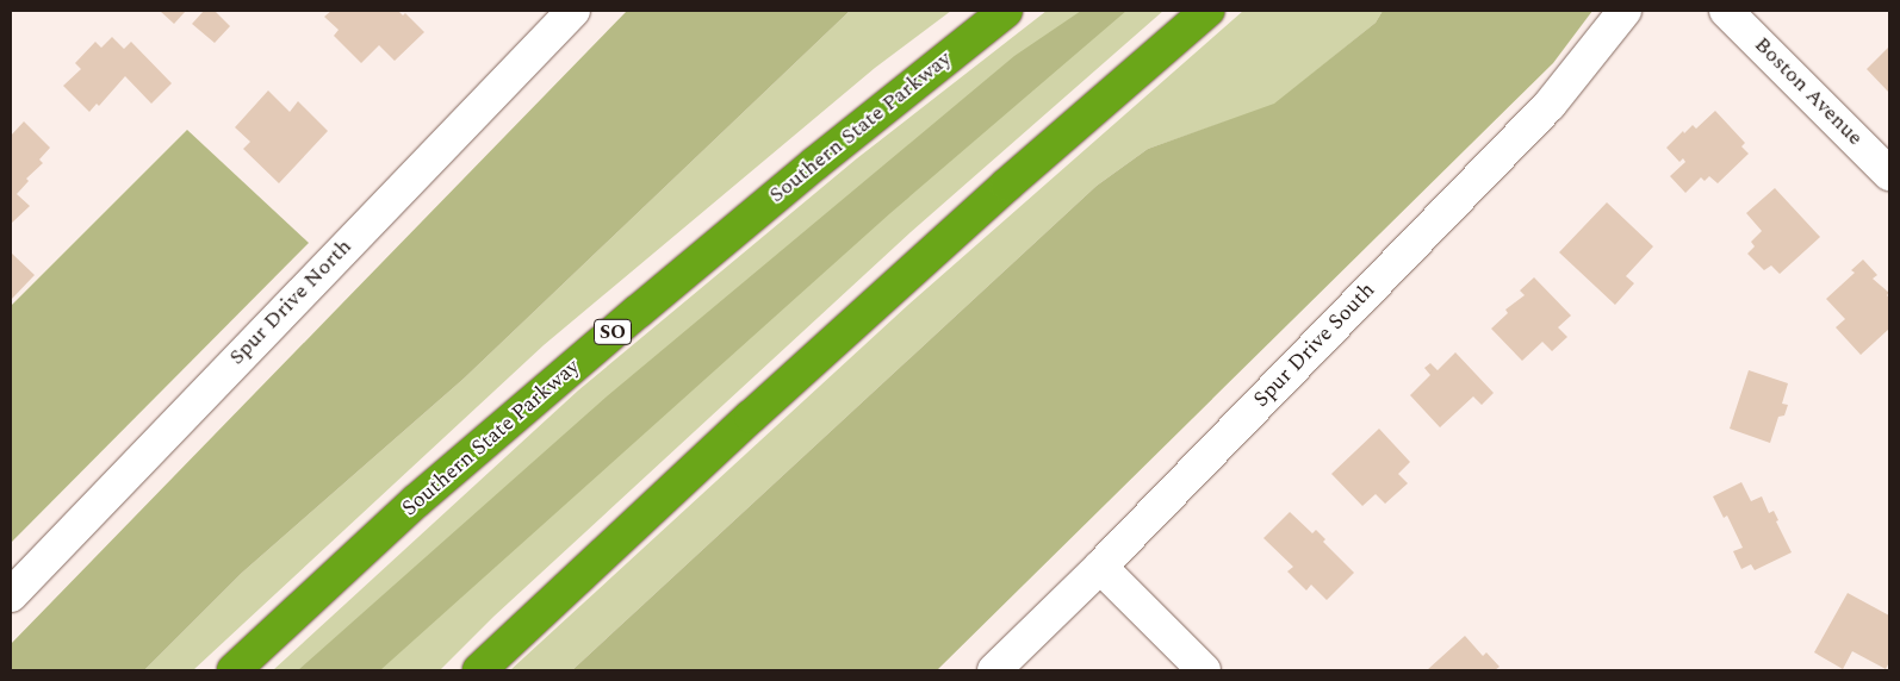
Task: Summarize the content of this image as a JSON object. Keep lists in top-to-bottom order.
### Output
{
  "streets": {
    "highway": ["Southern State Parkway", "SO"],
    "street": ["Boston Avenue", "Spur Drive North", "Spur Drive South"]
  }
}
